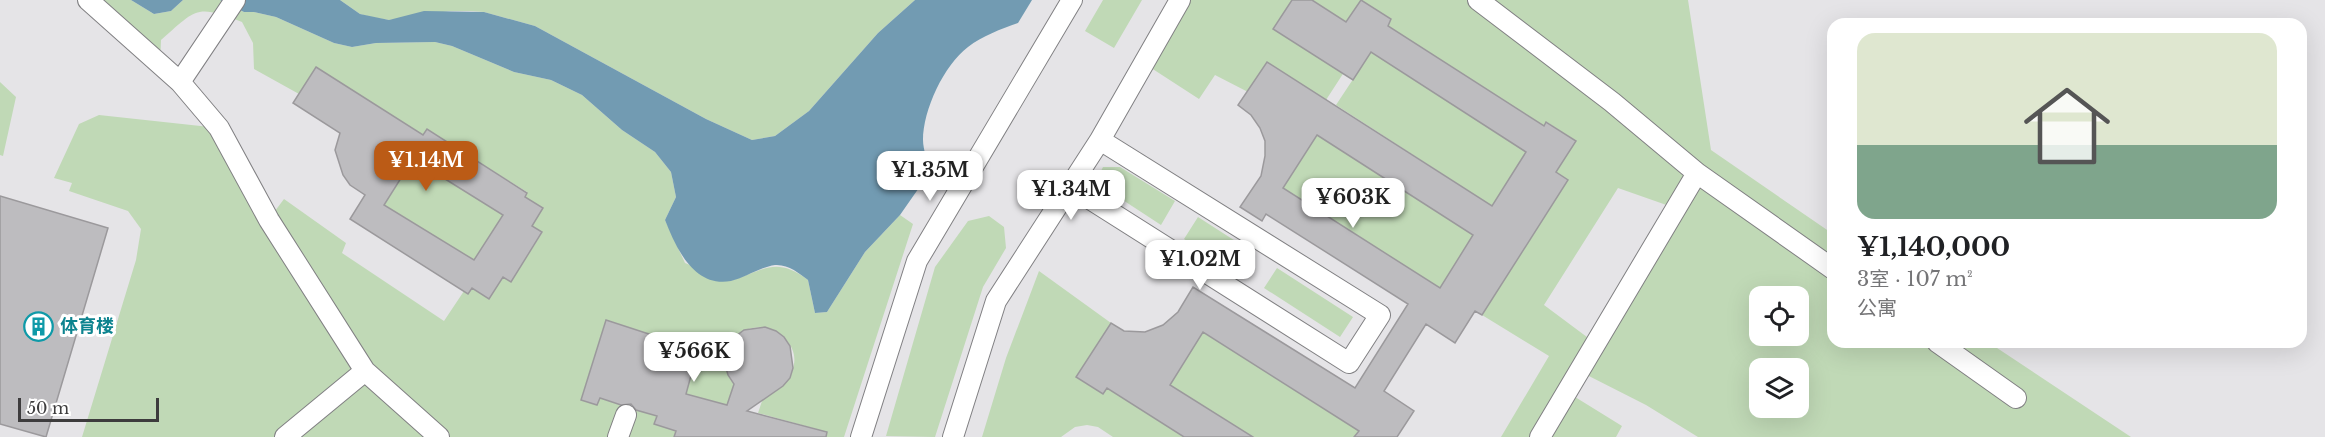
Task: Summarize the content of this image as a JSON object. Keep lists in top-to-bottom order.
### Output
{
  "places": {
    "building": ["体育楼"]
  },
  "scale_bar": "50 m",
  "page": {
    "list": [
      {
        "name": "¥1,140,000",
        "note": "3室 · 107 m² · 公寓"
      }
    ],
    "price": [
      "¥1.14M",
      "¥1.35M",
      "¥1.34M",
      "¥603K",
      "¥1.02M",
      "¥566K"
    ],
    "scale": "50 m"
  }
}
